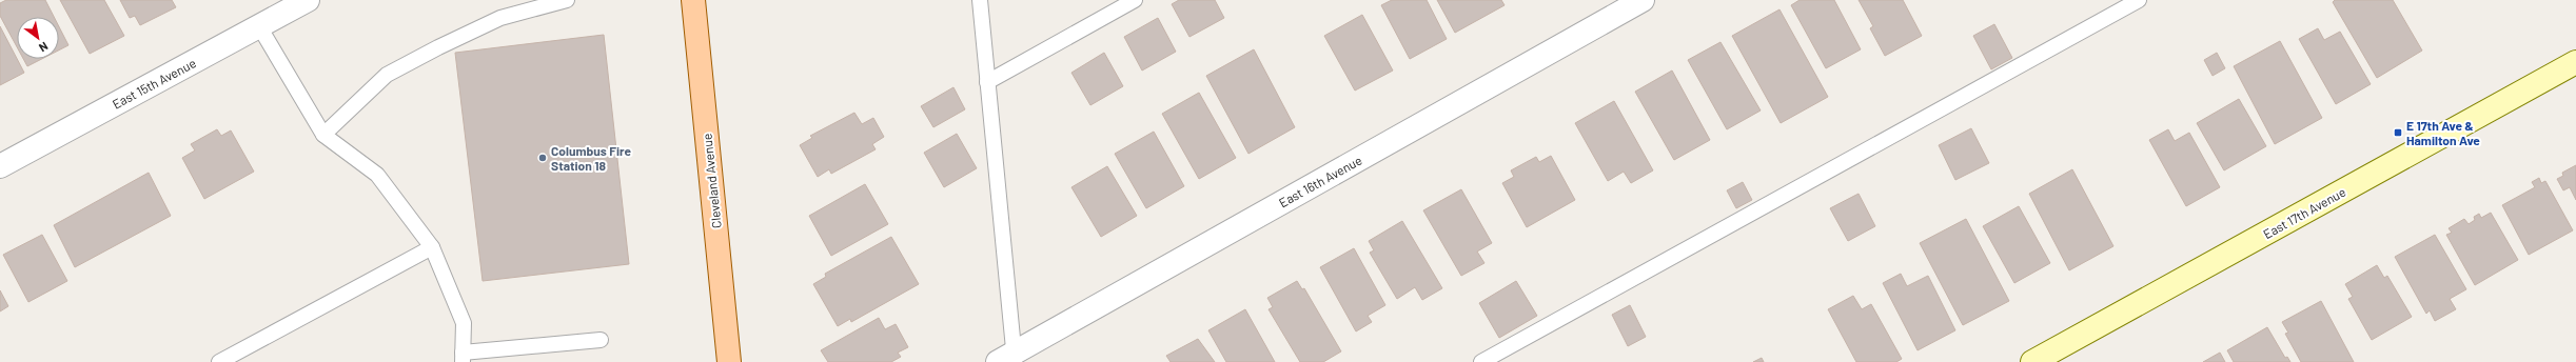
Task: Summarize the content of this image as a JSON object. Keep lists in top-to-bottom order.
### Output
{
  "streets": {
    "main road": ["Cleveland Avenue"],
    "street": ["East 15th Avenue", "East 16th Avenue", "East 17th Avenue"]
  },
  "places": {
    "transit": ["E 17th Ave & Hamilton Ave"],
    "other": ["Columbus Fire Station 18"]
  },
  "north": "bottom right"
}
